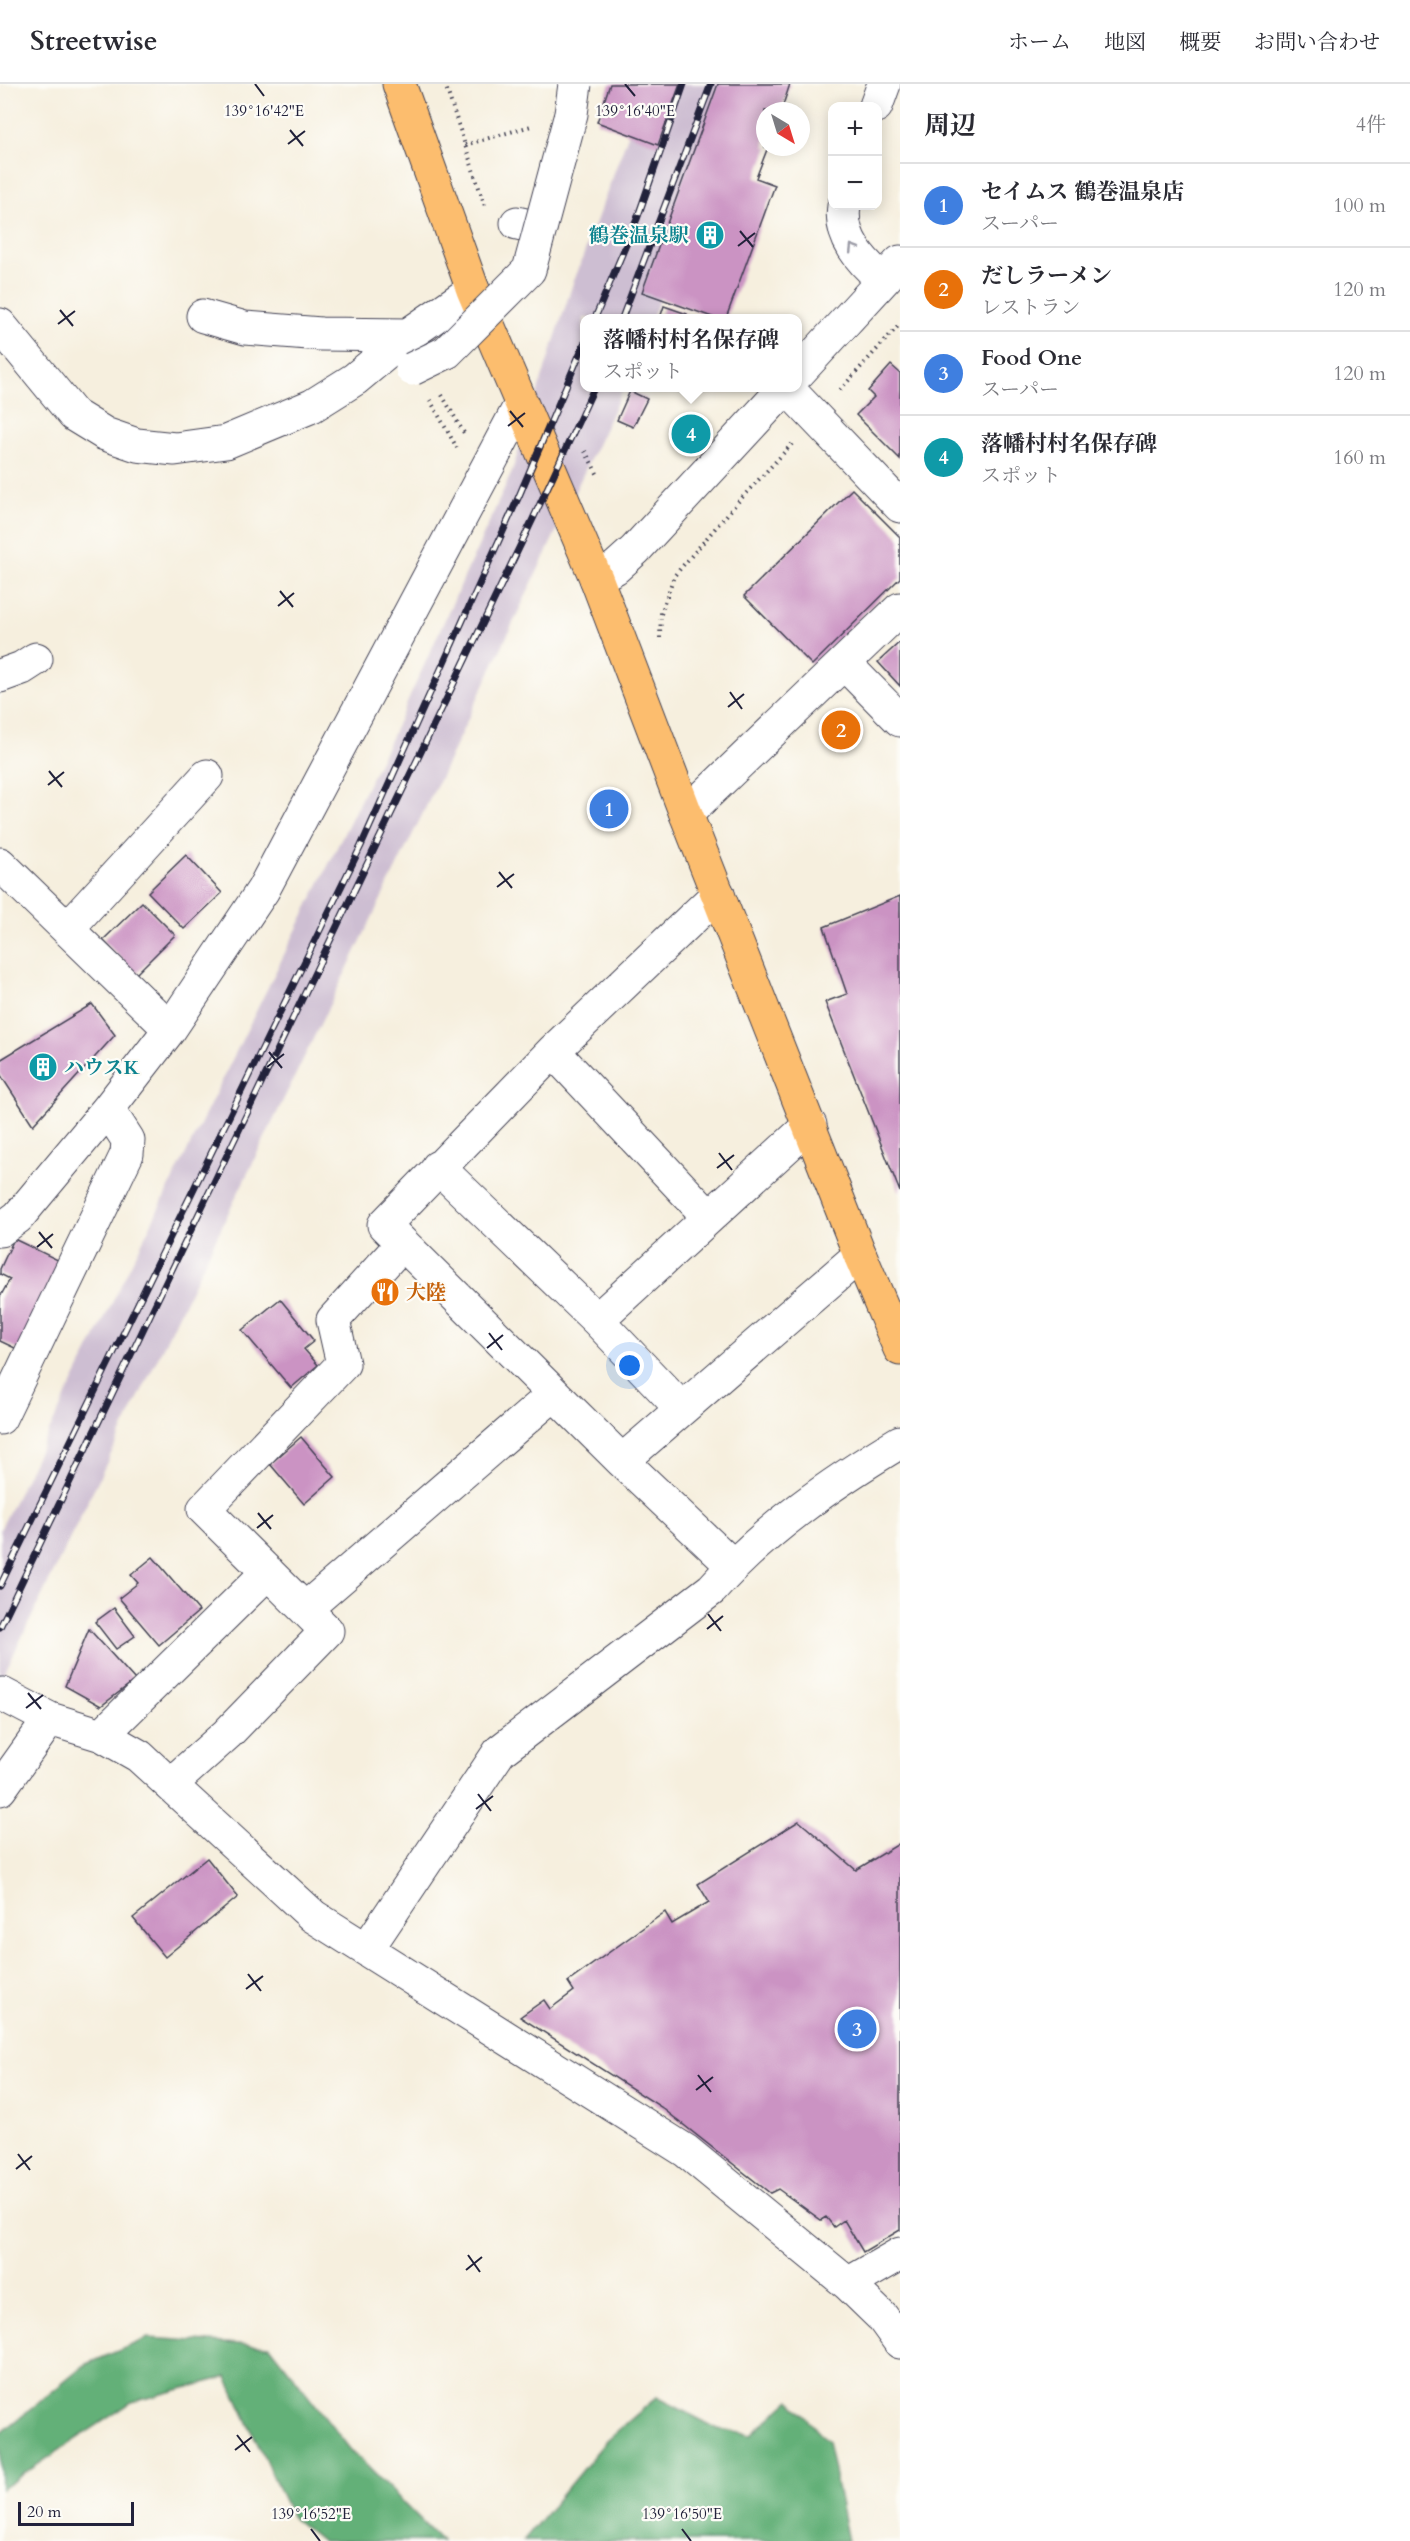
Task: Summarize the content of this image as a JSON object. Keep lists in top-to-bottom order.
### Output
{
  "places": {
    "building": ["鶴巻温泉駅", "ハウスK"],
    "restaurant": ["大陸"]
  },
  "scale_bar": "20 m",
  "north": "bottom right",
  "page": {
    "header": "Streetwise",
    "nav": [
      "ホーム",
      "地図",
      "概要",
      "お問い合わせ"
    ],
    "heading": ["周辺", "4件"],
    "map_buttons": ["+", "−"],
    "list": [
      {
        "mark": "1",
        "name": "セイムス 鶴巻温泉店",
        "note": "スーパー",
        "value": "100 m"
      },
      {
        "mark": "2",
        "name": "だしラーメン",
        "note": "レストラン",
        "value": "120 m"
      },
      {
        "mark": "3",
        "name": "Food One",
        "note": "スーパー",
        "value": "120 m"
      },
      {
        "mark": "4",
        "name": "落幡村村名保存碑",
        "note": "スポット",
        "value": "160 m"
      }
    ],
    "popup": ["落幡村村名保存碑", "スポット"],
    "pins": [
      "4",
      "2",
      "1",
      "3"
    ],
    "scale": "20 m"
  },
  "coordinates": [
    "139°16'42\"E",
    "139°16'40\"E",
    "139°16'52\"E",
    "139°16'50\"E"
  ]
}
